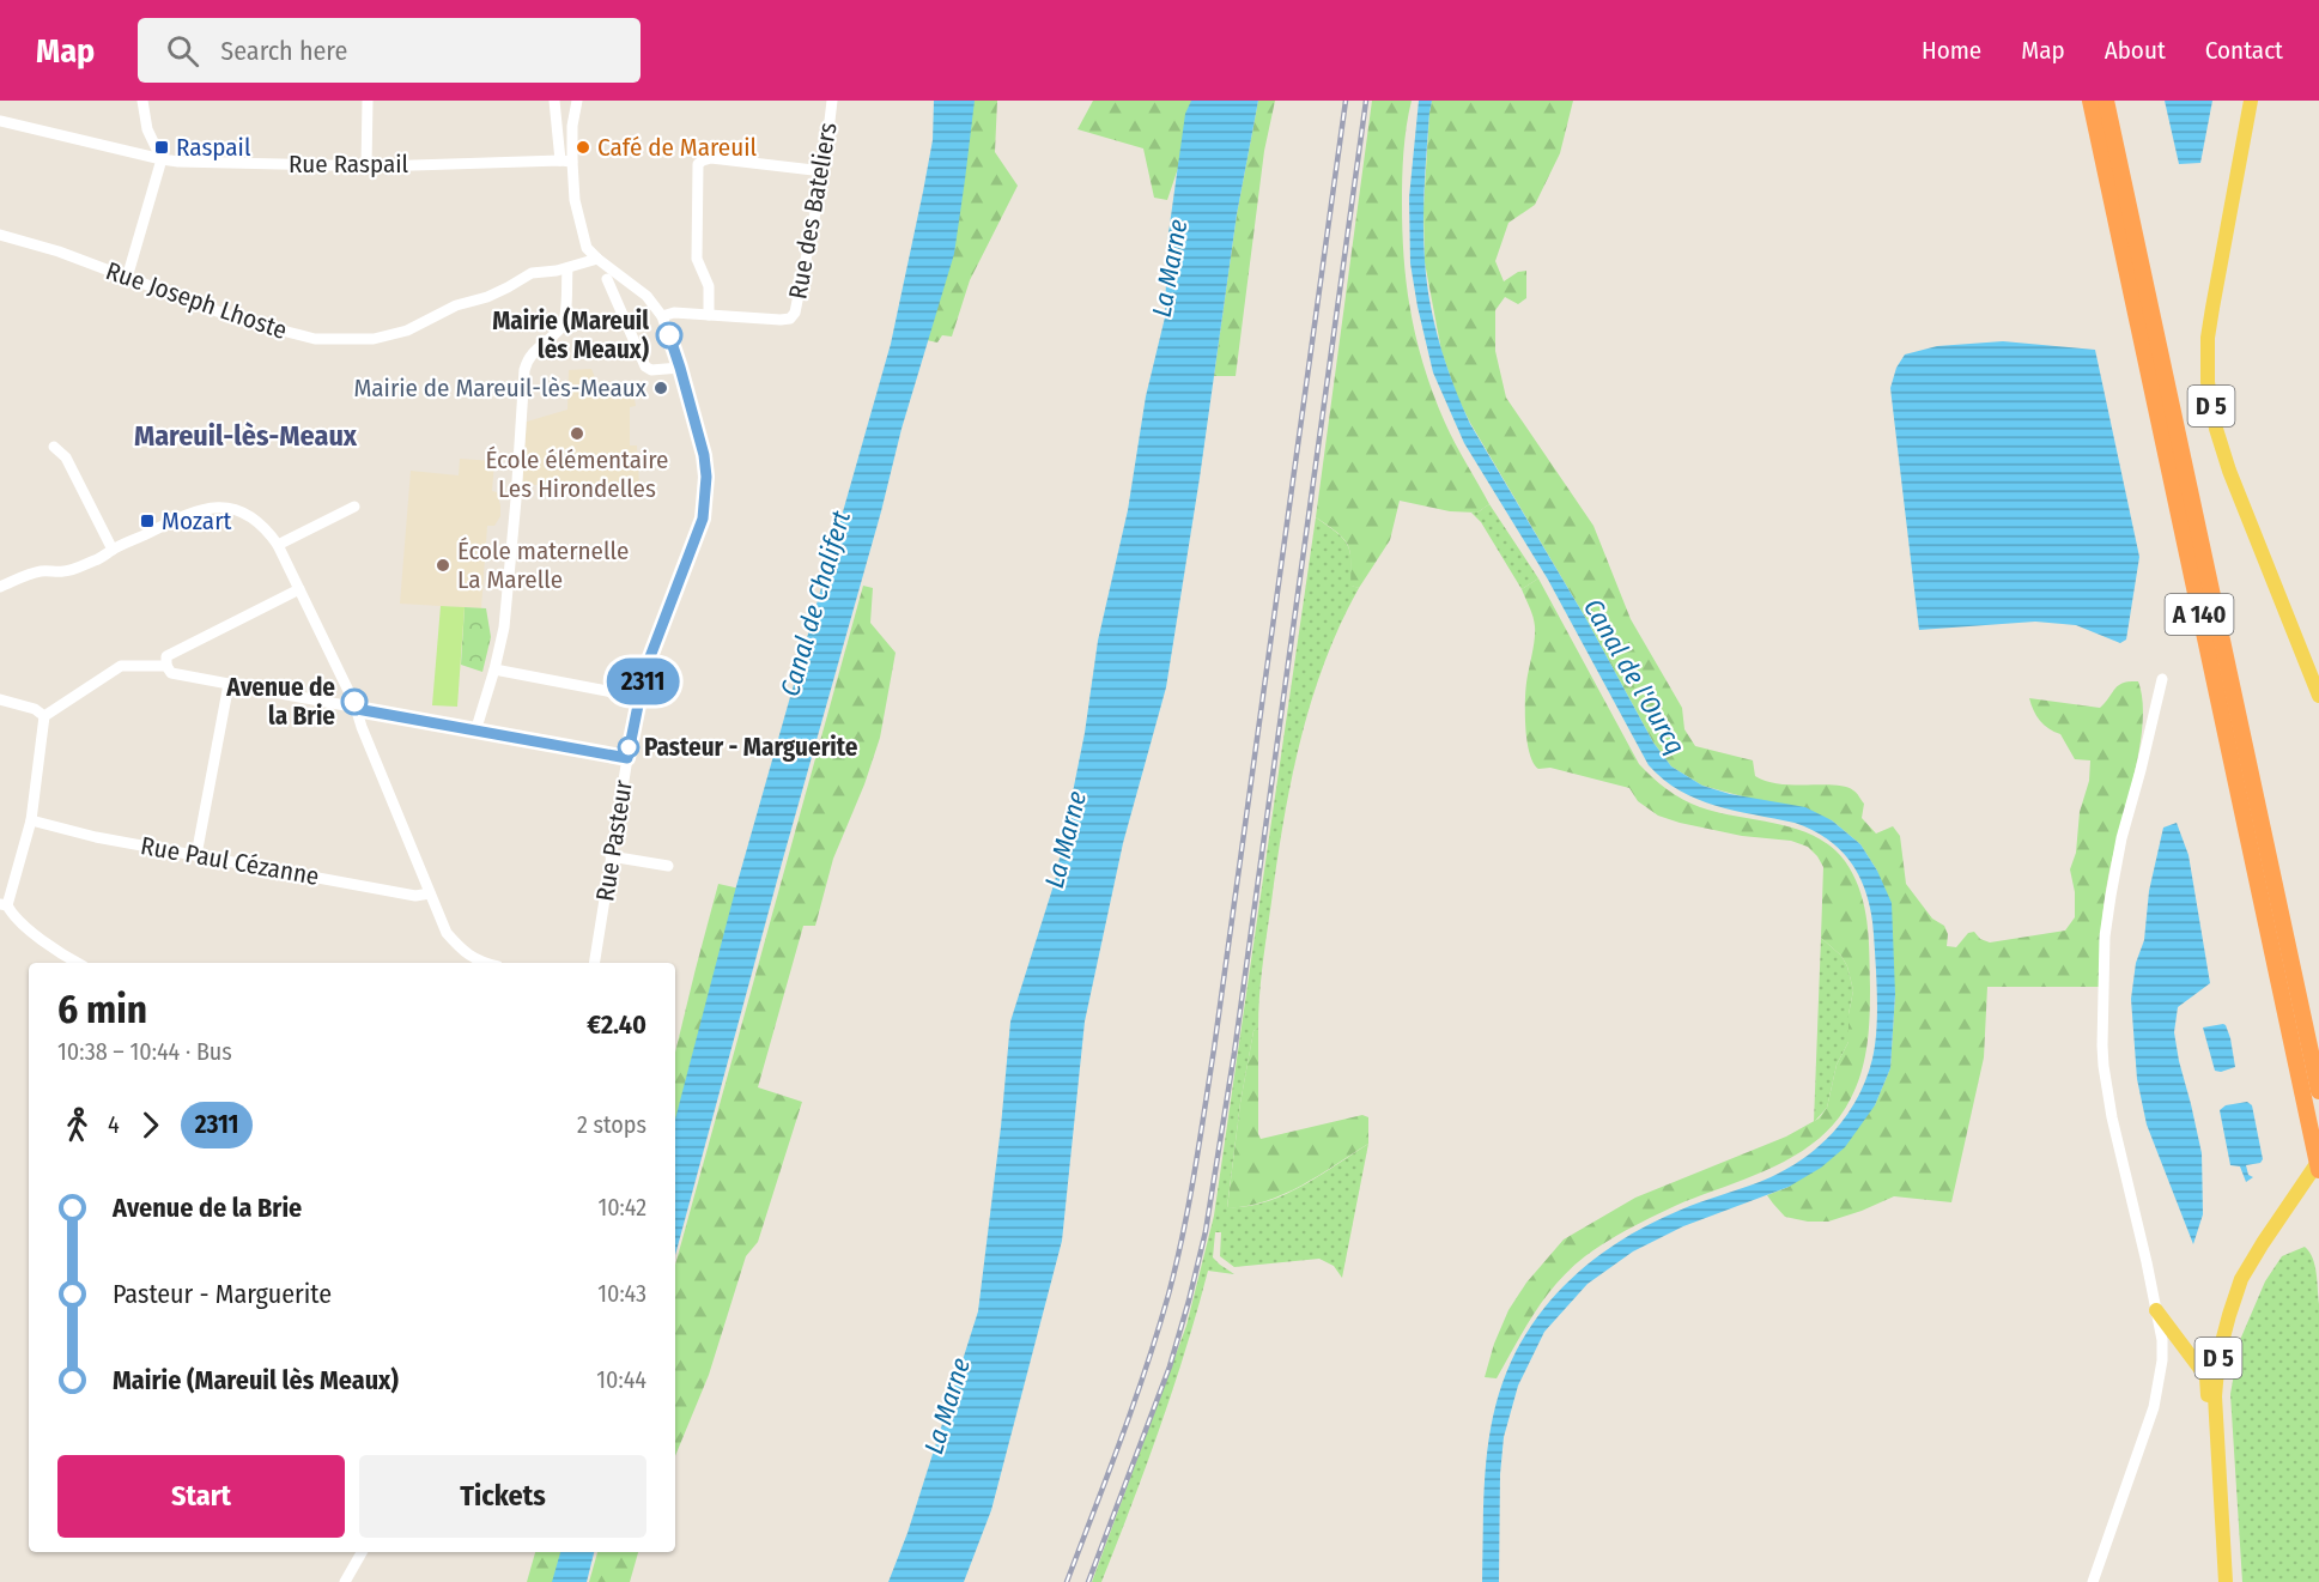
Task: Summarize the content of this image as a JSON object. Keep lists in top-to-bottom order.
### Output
{
  "streets": {
    "highway": ["A 140"],
    "main road": ["D 5"],
    "street": [
      "Rue Raspail",
      "Rue des Bateliers",
      "Rue Joseph Lhoste",
      "Rue Pasteur",
      "Rue Paul Cézanne"
    ]
  },
  "districts": ["Mareuil-lès-Meaux"],
  "water": ["La Marne", "Canal de Chalifert", "Canal de l'Ourcq"],
  "places": {
    "transit": ["Raspail", "Mozart"],
    "other": [
      "Café de Mareuil",
      "Mairie (Mareuil lès Meaux)",
      "Mairie de Mareuil-lès-Meaux",
      "École élémentaire Les Hirondelles",
      "École maternelle La Marelle",
      "Avenue de la Brie",
      "Pasteur - Marguerite"
    ]
  },
  "lines": ["bus line 2311"],
  "page": {
    "header": "Map",
    "search": "Search here",
    "nav": [
      "Home",
      "Map",
      "About",
      "Contact"
    ],
    "on_map": "2311",
    "heading": ["6 min", "10:38 – 10:44 · Bus", "€2.40"],
    "legs": ["4", "2311", "2 stops"],
    "list": [
      {
        "name": "Avenue de la Brie",
        "value": "10:42"
      },
      {
        "name": "Pasteur - Marguerite",
        "value": "10:43"
      },
      {
        "name": "Mairie (Mareuil lès Meaux)",
        "value": "10:44"
      }
    ],
    "buttons": ["Start", "Tickets"]
  }
}
